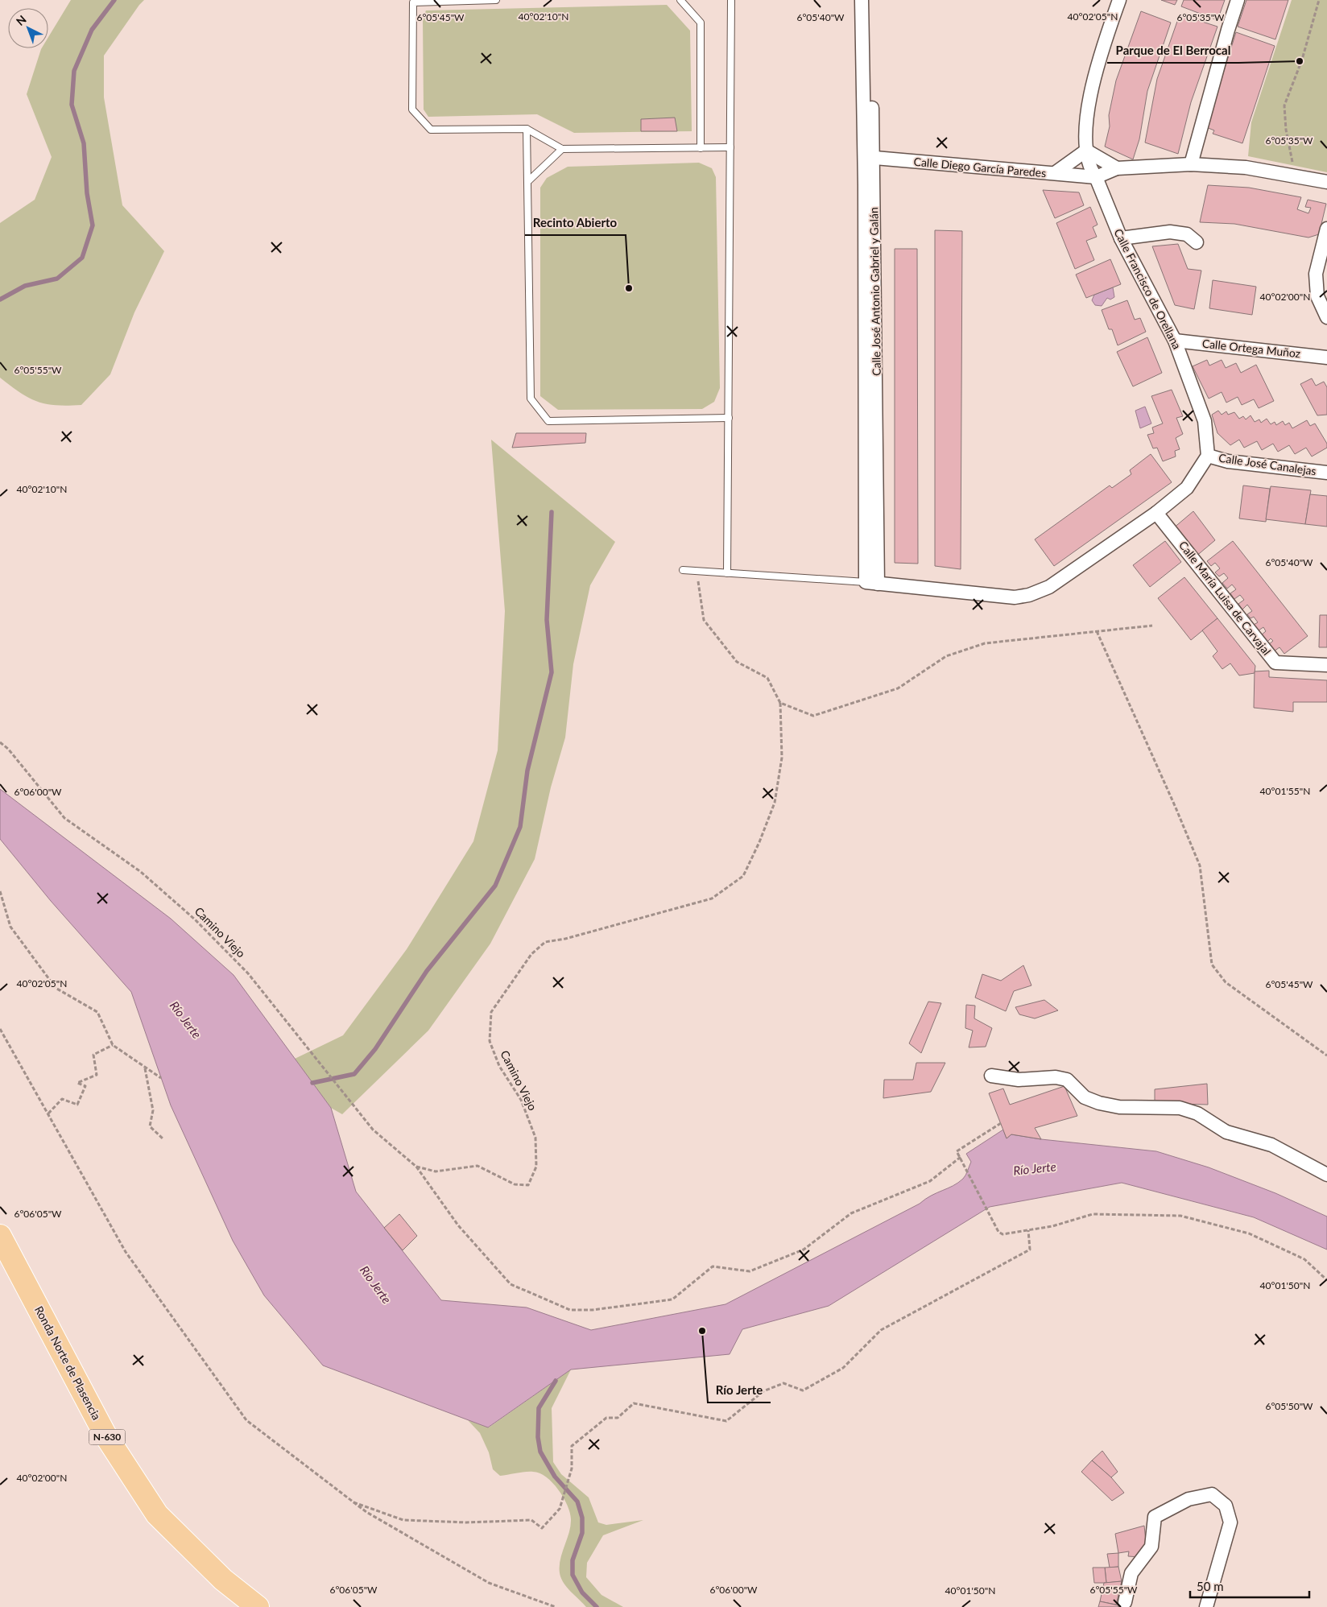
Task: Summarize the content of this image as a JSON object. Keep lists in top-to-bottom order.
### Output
{
  "streets": {
    "highway": ["Ronda Norte de Plasencia", "N-630"],
    "street": [
      "Calle Diego García Paredes",
      "Calle Francisco de Orellana",
      "Calle José Antonio Gabriel y Galán",
      "Calle Ortega Muñoz",
      "Calle José Canalejas",
      "Calle María Luisa de Carvajal"
    ],
    "path": ["Camino Viejo"]
  },
  "crossings": [
    ["Calle Diego García Paredes", "Calle Francisco de Orellana"],
    ["Calle Diego García Paredes", "Calle José Antonio Gabriel y Galán"],
    ["Calle Francisco de Orellana", "Calle Ortega Muñoz"],
    ["Calle Francisco de Orellana", "Calle José Canalejas"]
  ],
  "water": ["Río Jerte"],
  "places": ["Parque de El Berrocal", "Recinto Abierto", "Río Jerte"],
  "scale_bar": "50 m",
  "north": "top left",
  "coordinates": [
    "40°02'10\"N",
    "40°02'05\"N",
    "6°05'45\"W",
    "6°05'40\"W",
    "6°05'35\"W",
    "40°02'00\"N",
    "6°05'55\"W",
    "40°01'55\"N",
    "6°06'00\"W",
    "6°06'05\"W",
    "40°01'50\"N",
    "6°05'50\"W"
  ]
}
